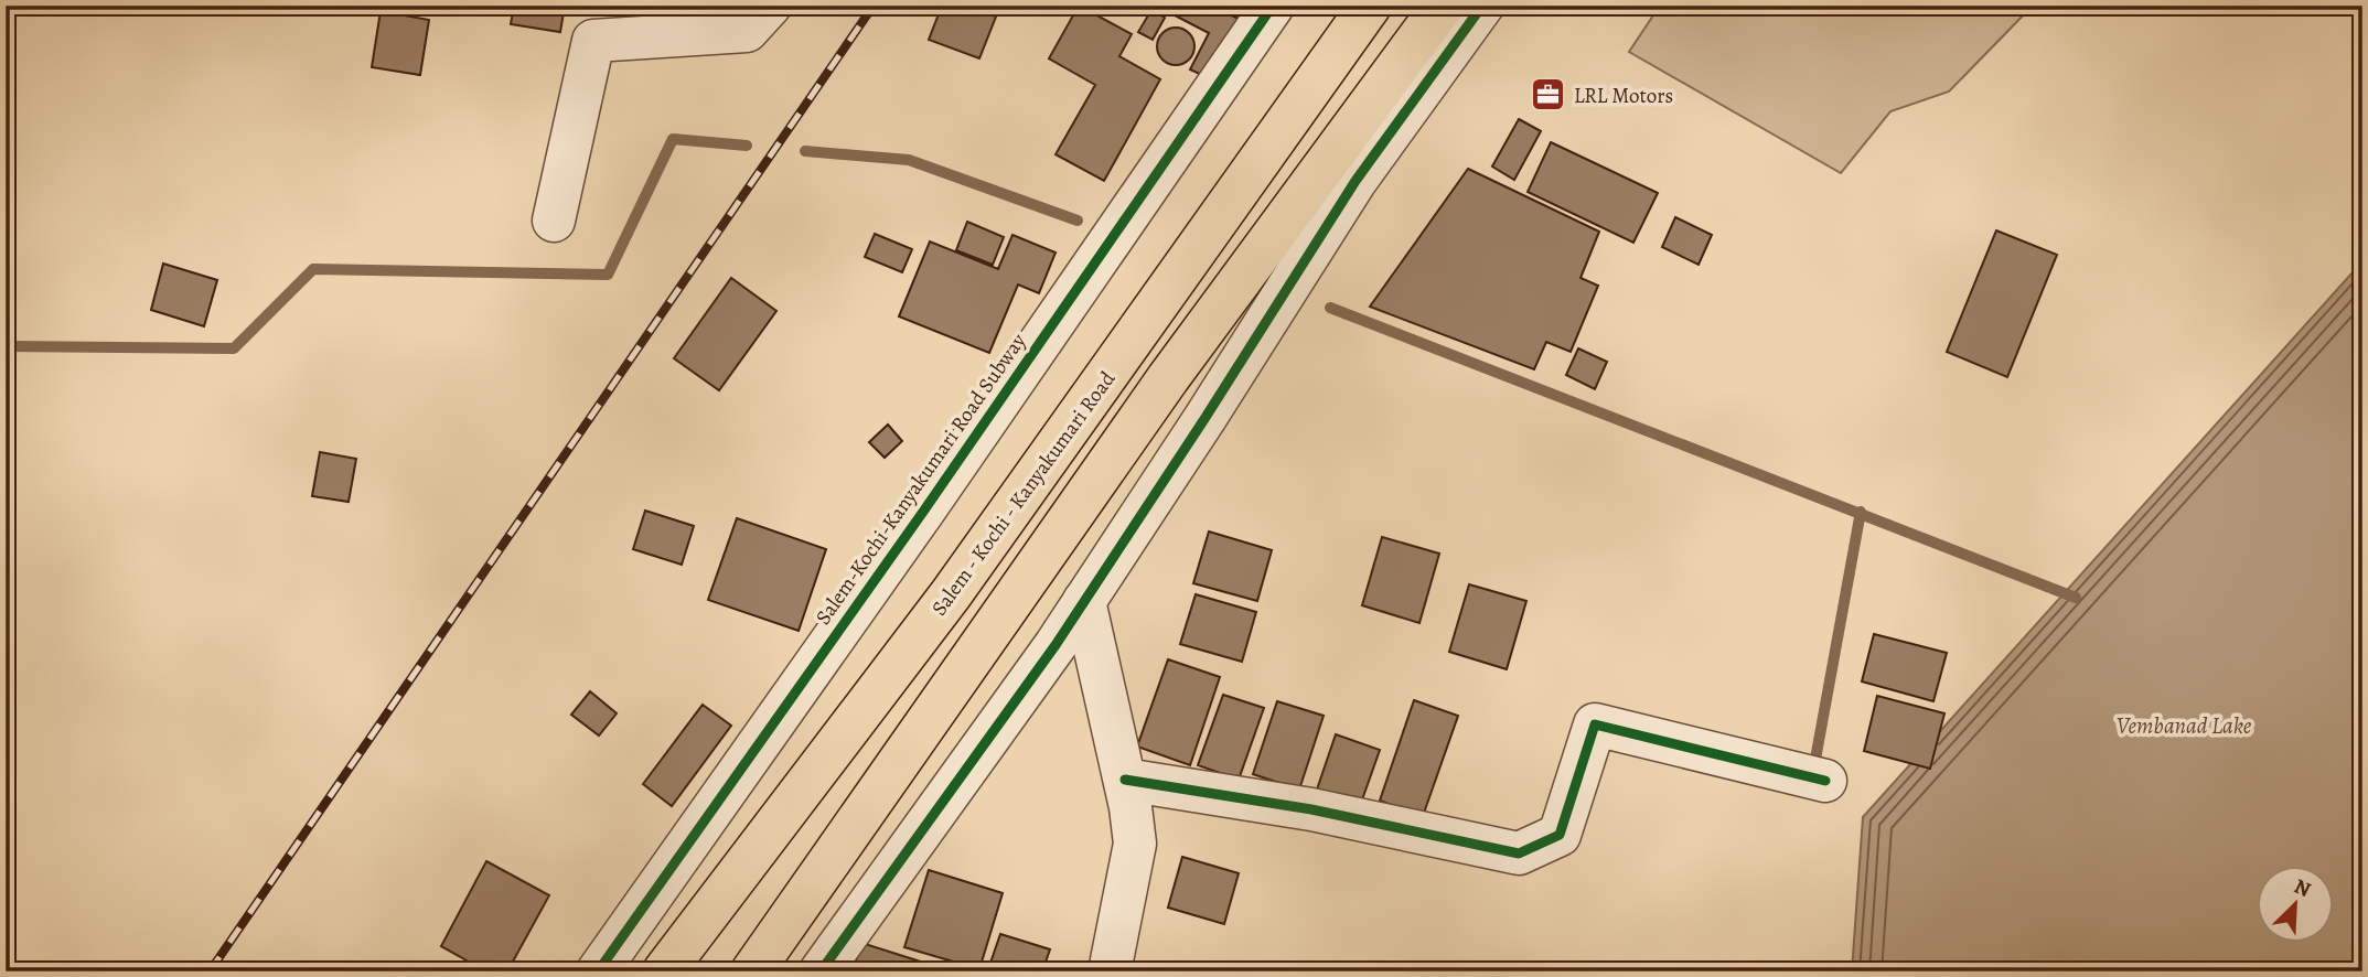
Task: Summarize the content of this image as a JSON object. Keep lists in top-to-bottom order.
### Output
{
  "streets": {
    "highway": ["Salem - Kochi - Kanyakumari Road"],
    "street": ["Salem-Kochi-Kanyakumari Road Subway"]
  },
  "water": ["Vembanad Lake"],
  "places": {
    "office": ["LRL Motors"]
  },
  "north": "top right"
}
